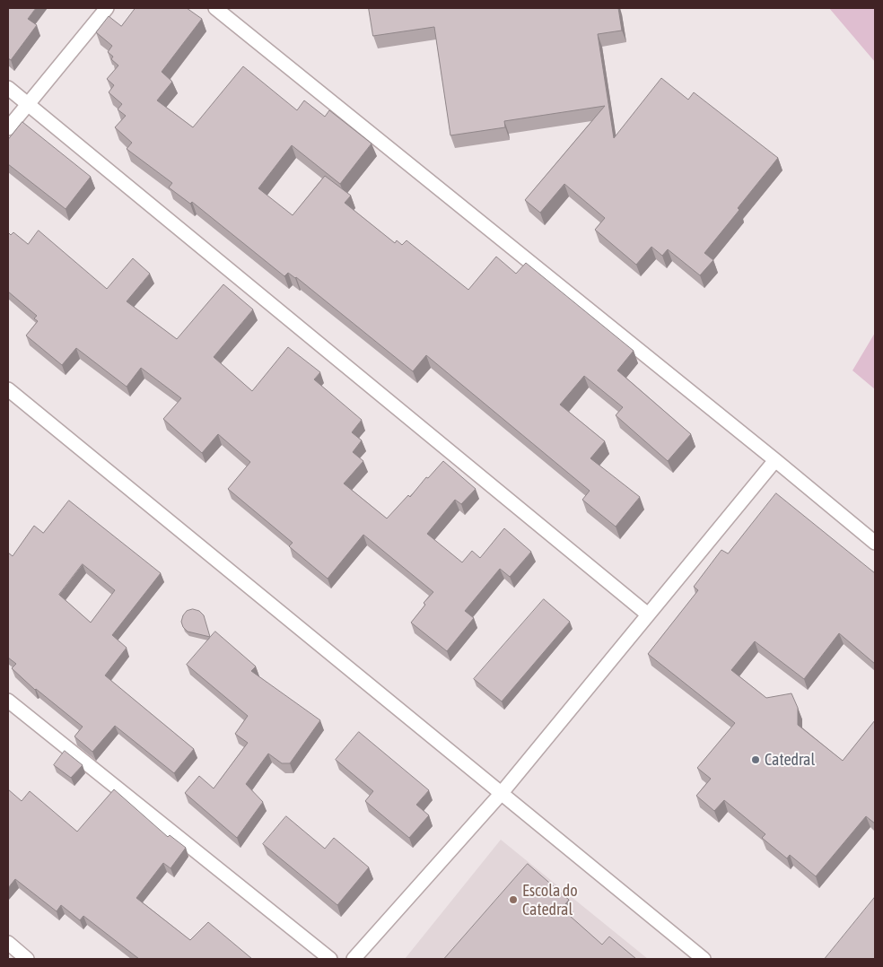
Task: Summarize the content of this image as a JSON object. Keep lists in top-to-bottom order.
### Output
{
  "places": ["Catedral", "Escola do Catedral"]
}
